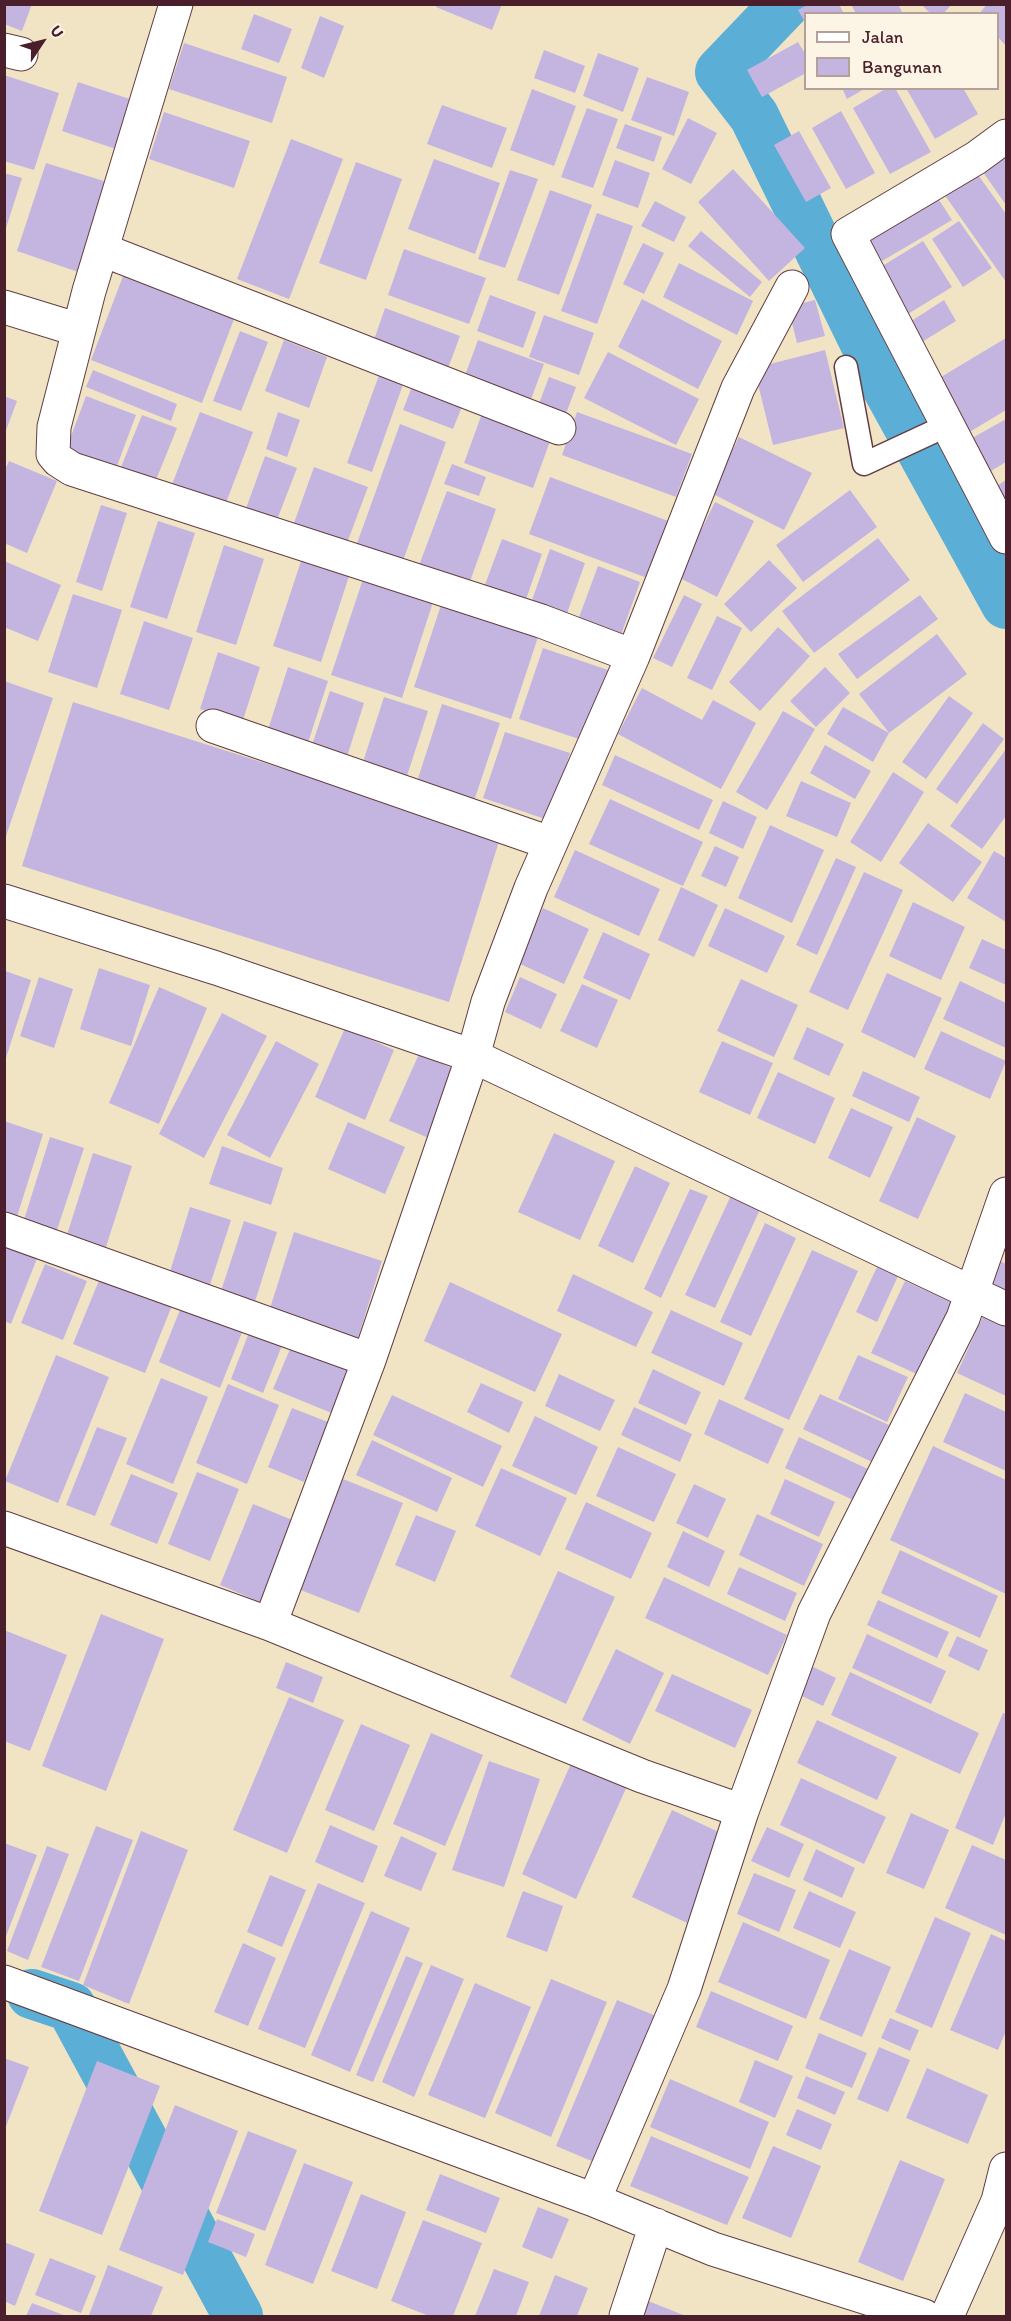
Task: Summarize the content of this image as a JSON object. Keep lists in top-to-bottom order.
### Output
{
  "legend": ["Jalan", "Bangunan"],
  "north": "top right"
}
